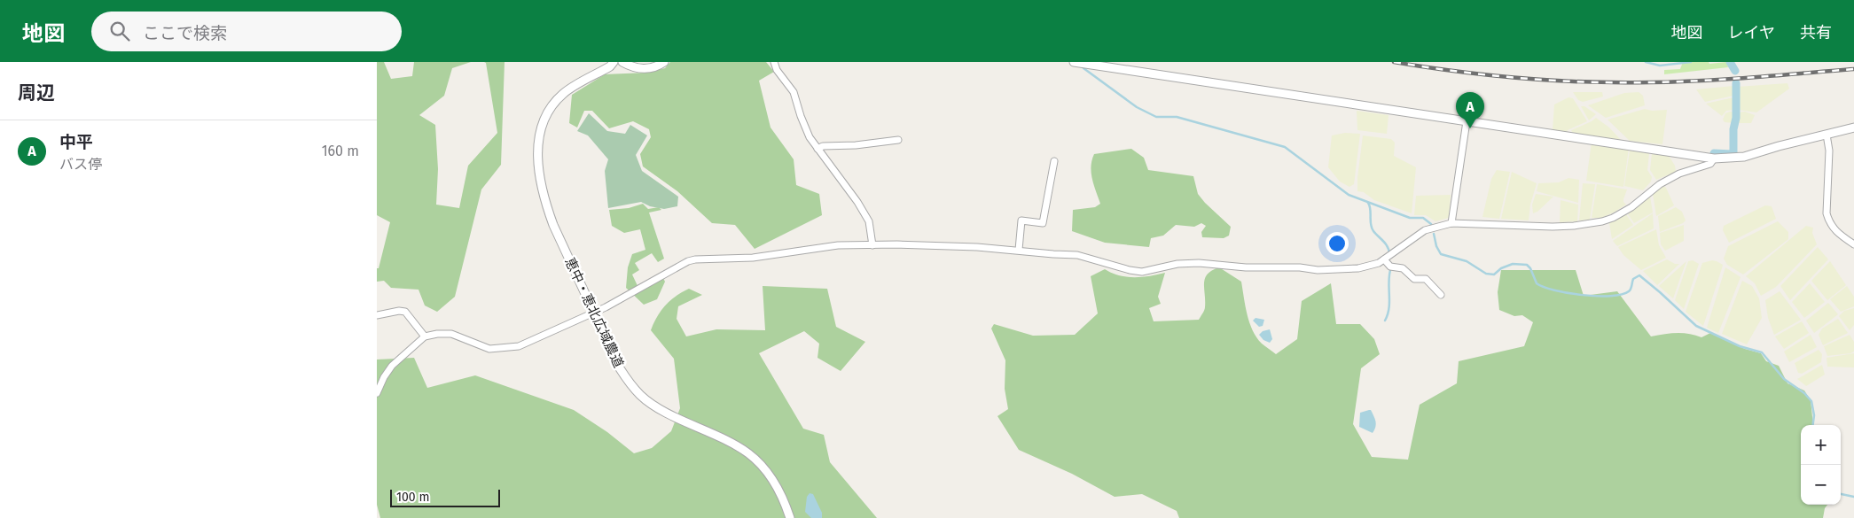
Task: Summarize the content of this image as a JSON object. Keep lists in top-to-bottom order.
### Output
{
  "streets": {
    "street": ["恵中・恵北広域農道"]
  },
  "scale_bar": "100 m",
  "page": {
    "header": "地図",
    "search": "ここで検索",
    "nav": ["地図", "レイヤ", "共有"],
    "heading": "周辺",
    "pins": "A",
    "list": [
      {
        "mark": "A",
        "name": "中平",
        "note": "バス停",
        "value": "160 m"
      }
    ],
    "map_buttons": ["+", "−"],
    "scale": "100 m"
  }
}
